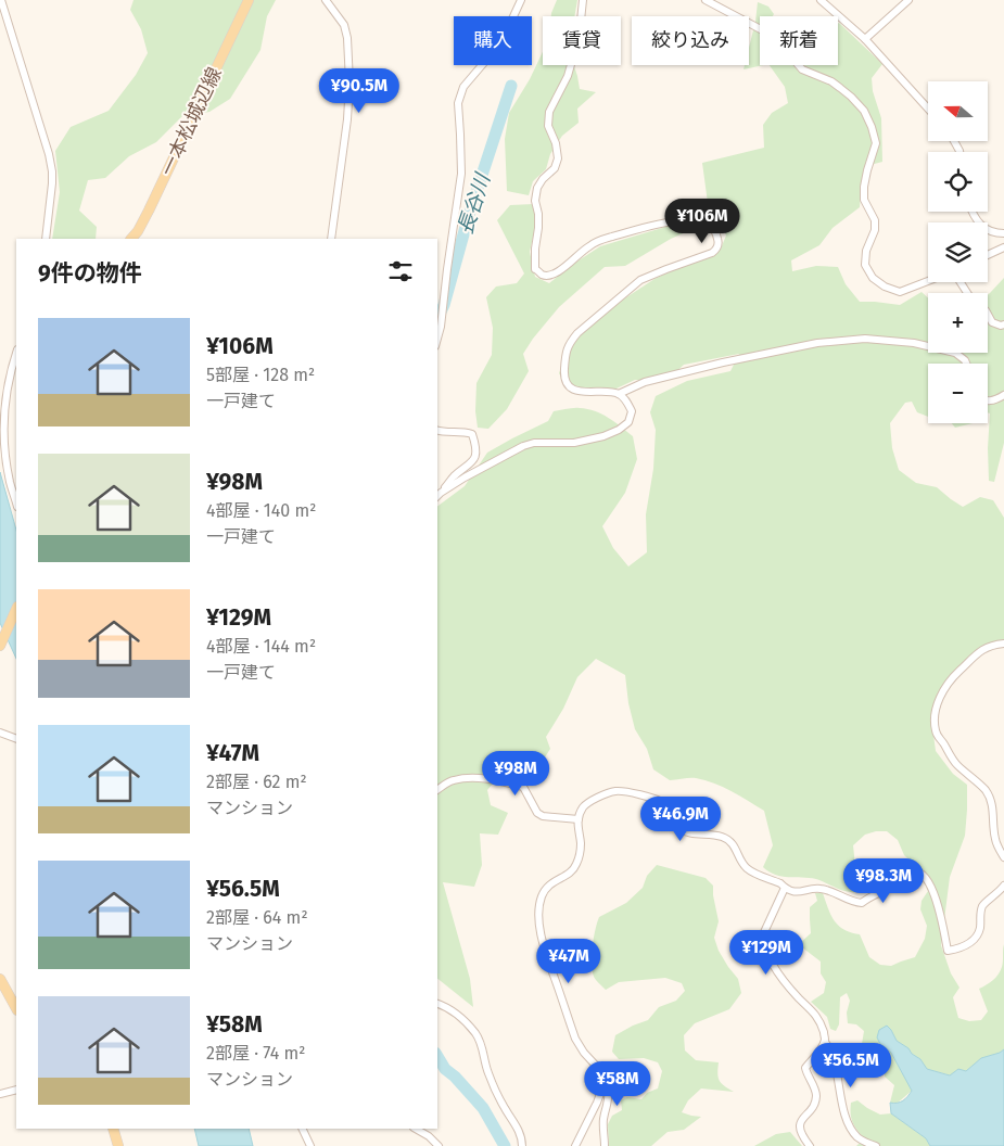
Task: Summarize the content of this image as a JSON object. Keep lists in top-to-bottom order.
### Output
{
  "streets": {
    "main road": ["一本松城辺線"]
  },
  "water": ["長谷川"],
  "north": "left",
  "page": {
    "chip": [
      "購入",
      "賃貸",
      "絞り込み",
      "新着"
    ],
    "price": [
      "¥90.5M",
      "¥106M",
      "¥98M",
      "¥46.9M",
      "¥98.3M",
      "¥129M",
      "¥47M",
      "¥56.5M",
      "¥58M"
    ],
    "map_buttons": ["+", "−"],
    "heading": "9件の物件",
    "list": [
      {
        "name": "¥106M",
        "note": "5部屋 · 128 m² · 一戸建て"
      },
      {
        "name": "¥98M",
        "note": "4部屋 · 140 m² · 一戸建て"
      },
      {
        "name": "¥129M",
        "note": "4部屋 · 144 m² · 一戸建て"
      },
      {
        "name": "¥47M",
        "note": "2部屋 · 62 m² · マンション"
      },
      {
        "name": "¥56.5M",
        "note": "2部屋 · 64 m² · マンション"
      },
      {
        "name": "¥58M",
        "note": "2部屋 · 74 m² · マンション"
      }
    ]
  }
}
